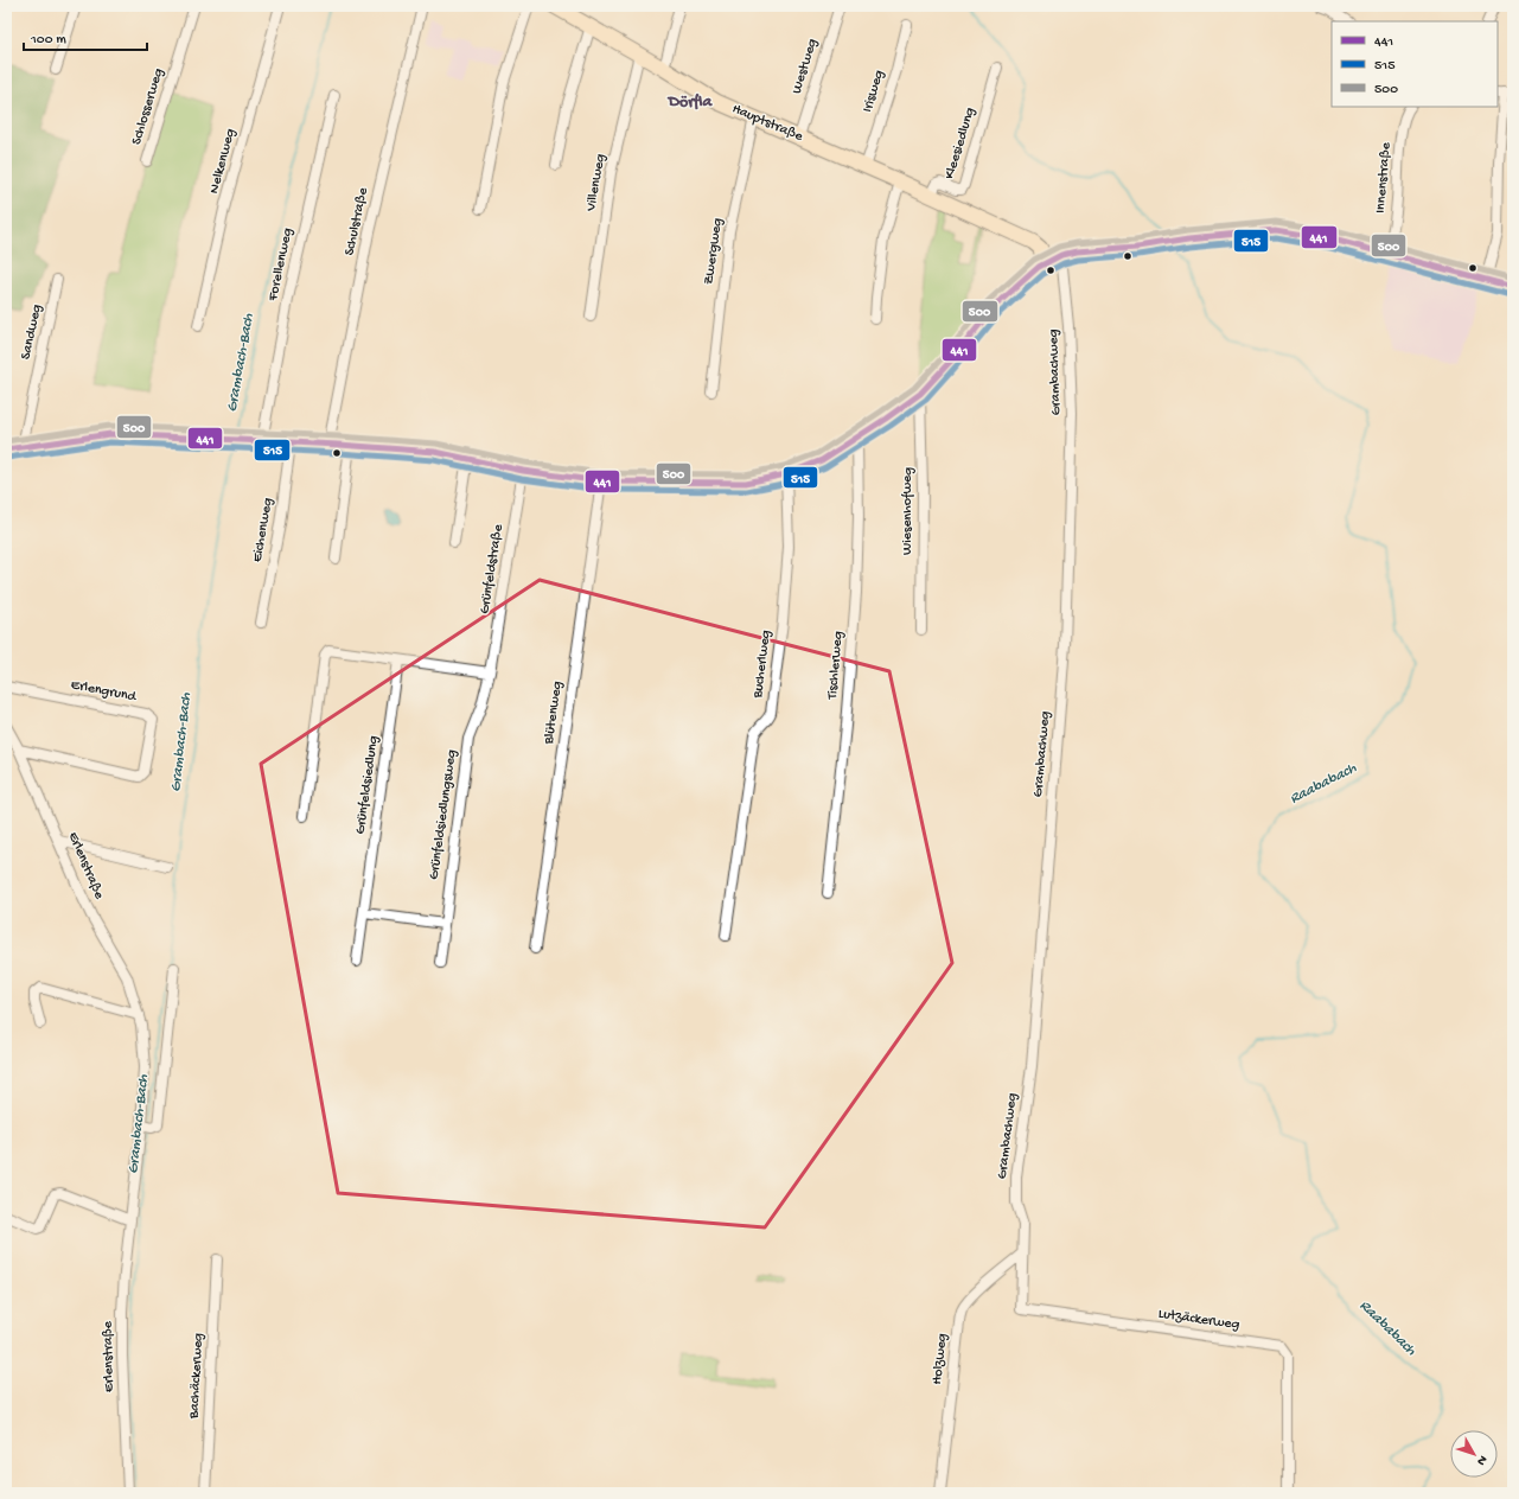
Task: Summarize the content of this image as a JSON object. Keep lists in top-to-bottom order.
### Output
{
  "streets": {
    "main road": ["Hauptstraße"],
    "street": [
      "Westweg",
      "Irisweg",
      "Schlosserweg",
      "Kleesiedlung",
      "Nelkenweg",
      "Innenstraße",
      "Villenweg",
      "Schulstraße",
      "Zwergweg",
      "Forellenweg",
      "Sandweg",
      "Grambachweg",
      "Wiesenhofweg",
      "Eichenweg",
      "Grünfeldstraße",
      "Bucherlweg",
      "Tischlerweg",
      "Erlengrund",
      "Blütenweg",
      "Grünfeldsiedlung",
      "Grünfeldsiedlungsweg",
      "Erlenstraße",
      "Lutzäckerweg",
      "Holzweg",
      "Bachäckerweg"
    ]
  },
  "crossings": [
    ["Westweg", "Hauptstraße"],
    ["Irisweg", "Hauptstraße"],
    ["Hauptstraße", "Kleesiedlung"],
    ["Hauptstraße", "Villenweg"],
    ["Hauptstraße", "Zwergweg"],
    ["Grambachweg", "Lutzäckerweg"],
    ["Grambachweg", "Holzweg"],
    ["Grünfeldstraße", "Grünfeldsiedlungsweg"],
    ["Erlengrund", "Erlenstraße"],
    ["Lutzäckerweg", "Holzweg"]
  ],
  "districts": ["Dörfla"],
  "water": ["Grambach-Bach", "Raababach"],
  "lines": ["transit line 500", "transit line 441", "transit line 515"],
  "legend": ["441", "515", "500"],
  "scale_bar": "100 m",
  "north": "bottom right"
}
